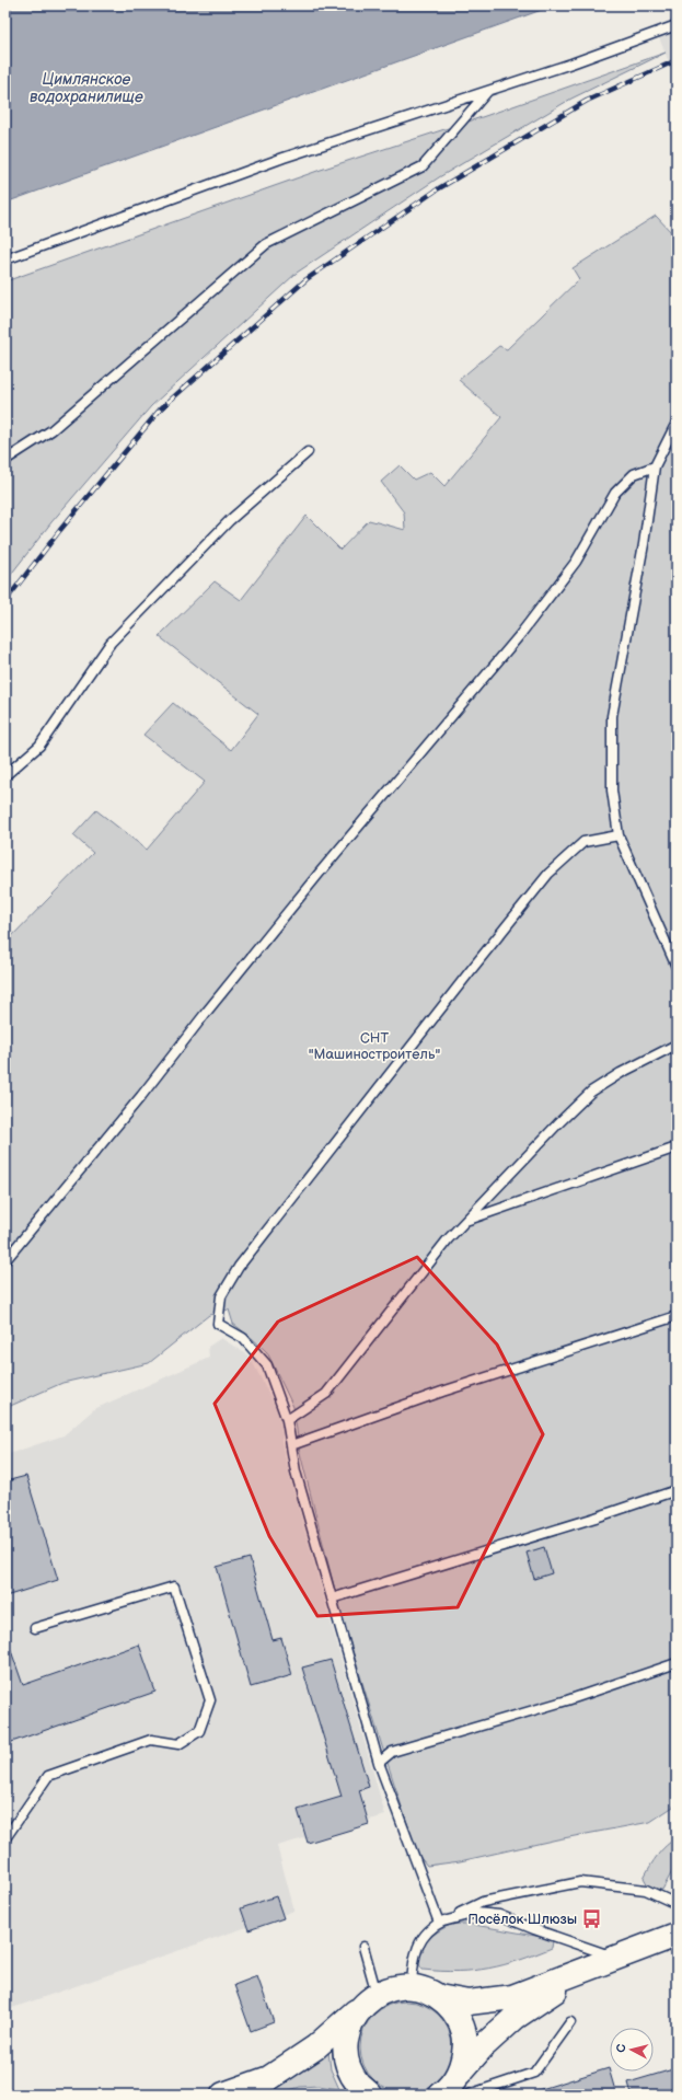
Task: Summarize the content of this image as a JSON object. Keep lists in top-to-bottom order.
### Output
{
  "water": ["Цимлянское водохранилище"],
  "parks": ["СНТ \"Машиностроитель\""],
  "places": {
    "bus stop": ["Посёлок Шлюзы"]
  },
  "north": "left"
}
